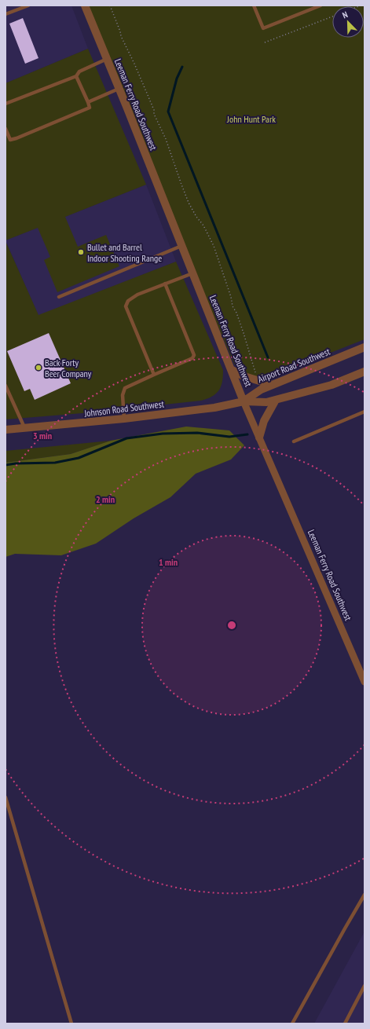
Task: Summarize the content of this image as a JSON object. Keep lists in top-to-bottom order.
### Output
{
  "streets": {
    "street": ["Leeman Ferry Road Southwest", "Airport Road Southwest", "Johnson Road Southwest"]
  },
  "crossings": [
    ["Leeman Ferry Road Southwest", "Airport Road Southwest"],
    ["Leeman Ferry Road Southwest", "Johnson Road Southwest"],
    ["Airport Road Southwest", "Johnson Road Southwest"]
  ],
  "parks": ["John Hunt Park"],
  "places": ["Bullet and Barrel Indoor Shooting Range", "Back Forty Beer Company"],
  "north": "top left",
  "rings": ["3 min", "2 min", "1 min"]
}
